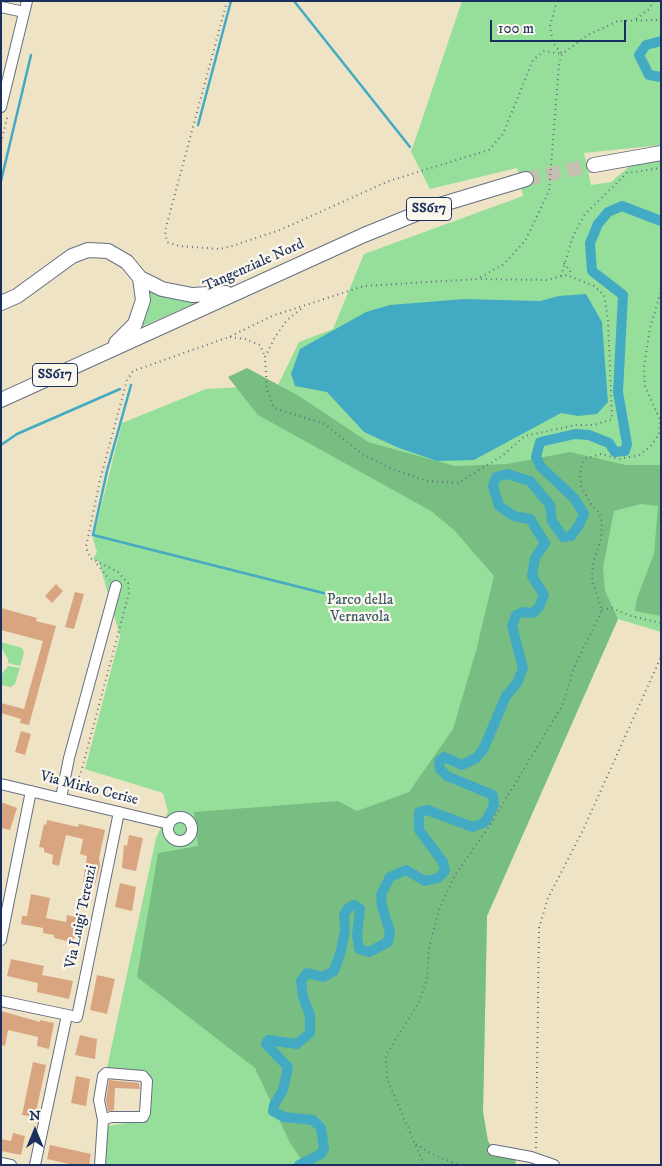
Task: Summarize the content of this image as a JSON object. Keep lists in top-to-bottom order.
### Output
{
  "streets": {
    "highway": ["SS617", "Tangenziale Nord"],
    "street": ["Via Mirko Cerise", "Via Luigi Terenzi"]
  },
  "crossings": [
    ["Via Mirko Cerise", "Via Luigi Terenzi"]
  ],
  "parks": ["Parco della Vernavola"],
  "scale_bar": "100 m",
  "north": "top"
}
